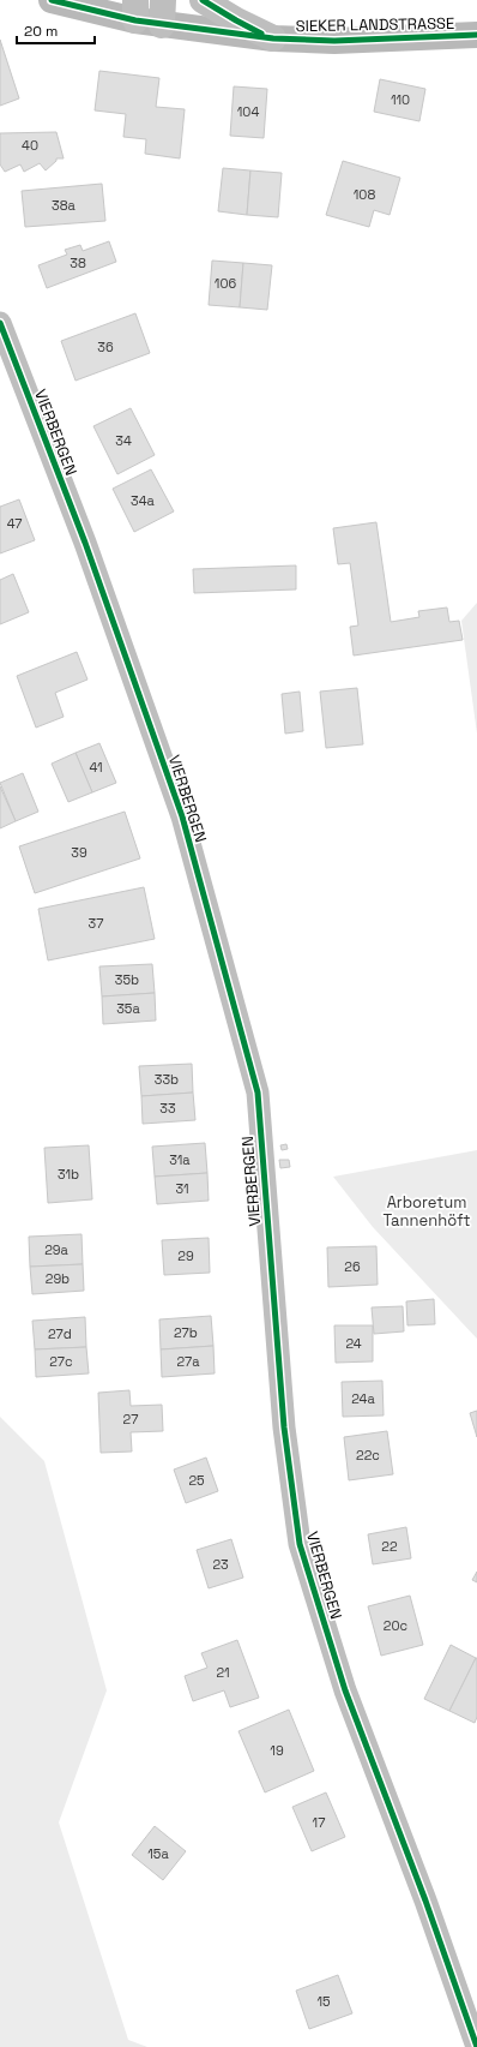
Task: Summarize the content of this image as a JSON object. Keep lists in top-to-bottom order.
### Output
{
  "streets": {
    "main road": ["SIEKER LANDSTRASSE"],
    "street": ["VIERBERGEN"]
  },
  "parks": ["Arboretum Tannenhöft"],
  "house_numbers": [
    "110",
    "104",
    "40",
    "108",
    "38a",
    "38",
    "106",
    "36",
    "34",
    "34a",
    "47",
    "41",
    "39",
    "37",
    "35b",
    "35a",
    "33b",
    "33",
    "31a",
    "31b",
    "31",
    "29a",
    "29",
    "26",
    "29b",
    "27b",
    "27d",
    "24",
    "27c",
    "27a",
    "24a",
    "27",
    "22c",
    "25",
    "22",
    "23",
    "20c",
    "21",
    "19",
    "17",
    "15a",
    "15"
  ],
  "scale_bar": "20 m"
}
